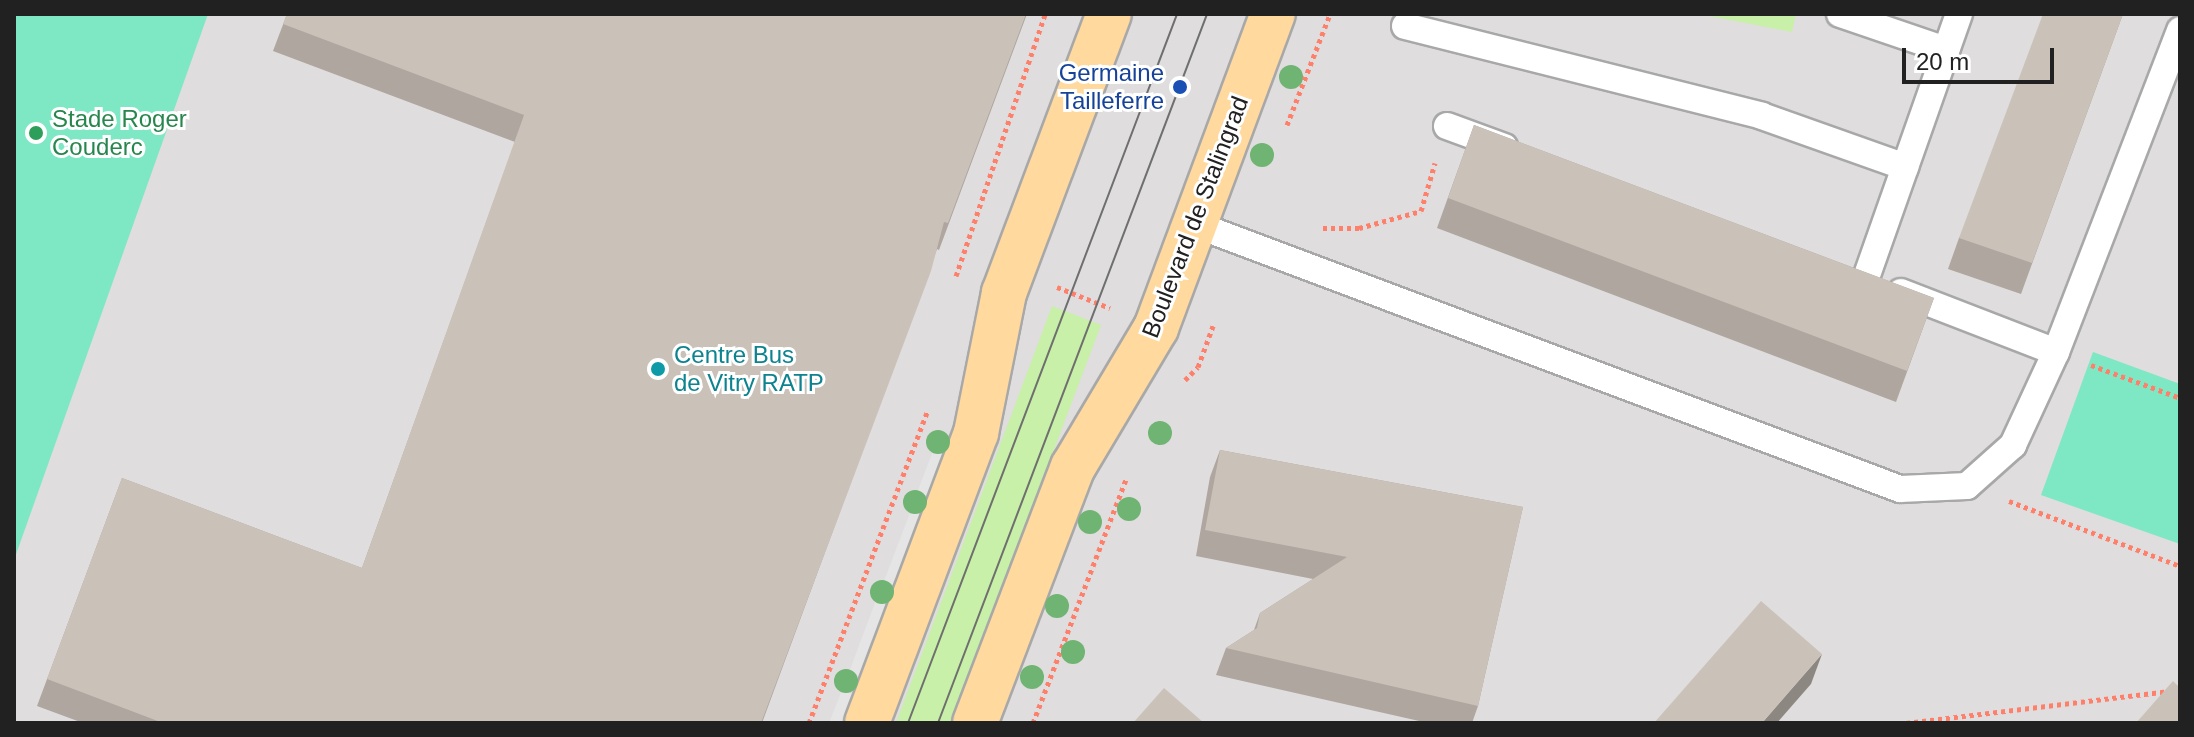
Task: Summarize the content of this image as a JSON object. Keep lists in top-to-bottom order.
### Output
{
  "streets": {
    "main road": ["Boulevard de Stalingrad"]
  },
  "places": ["Germaine Tailleferre", "Stade Roger Couderc", "Centre Bus de Vitry RATP"],
  "scale_bar": "20 m"
}
